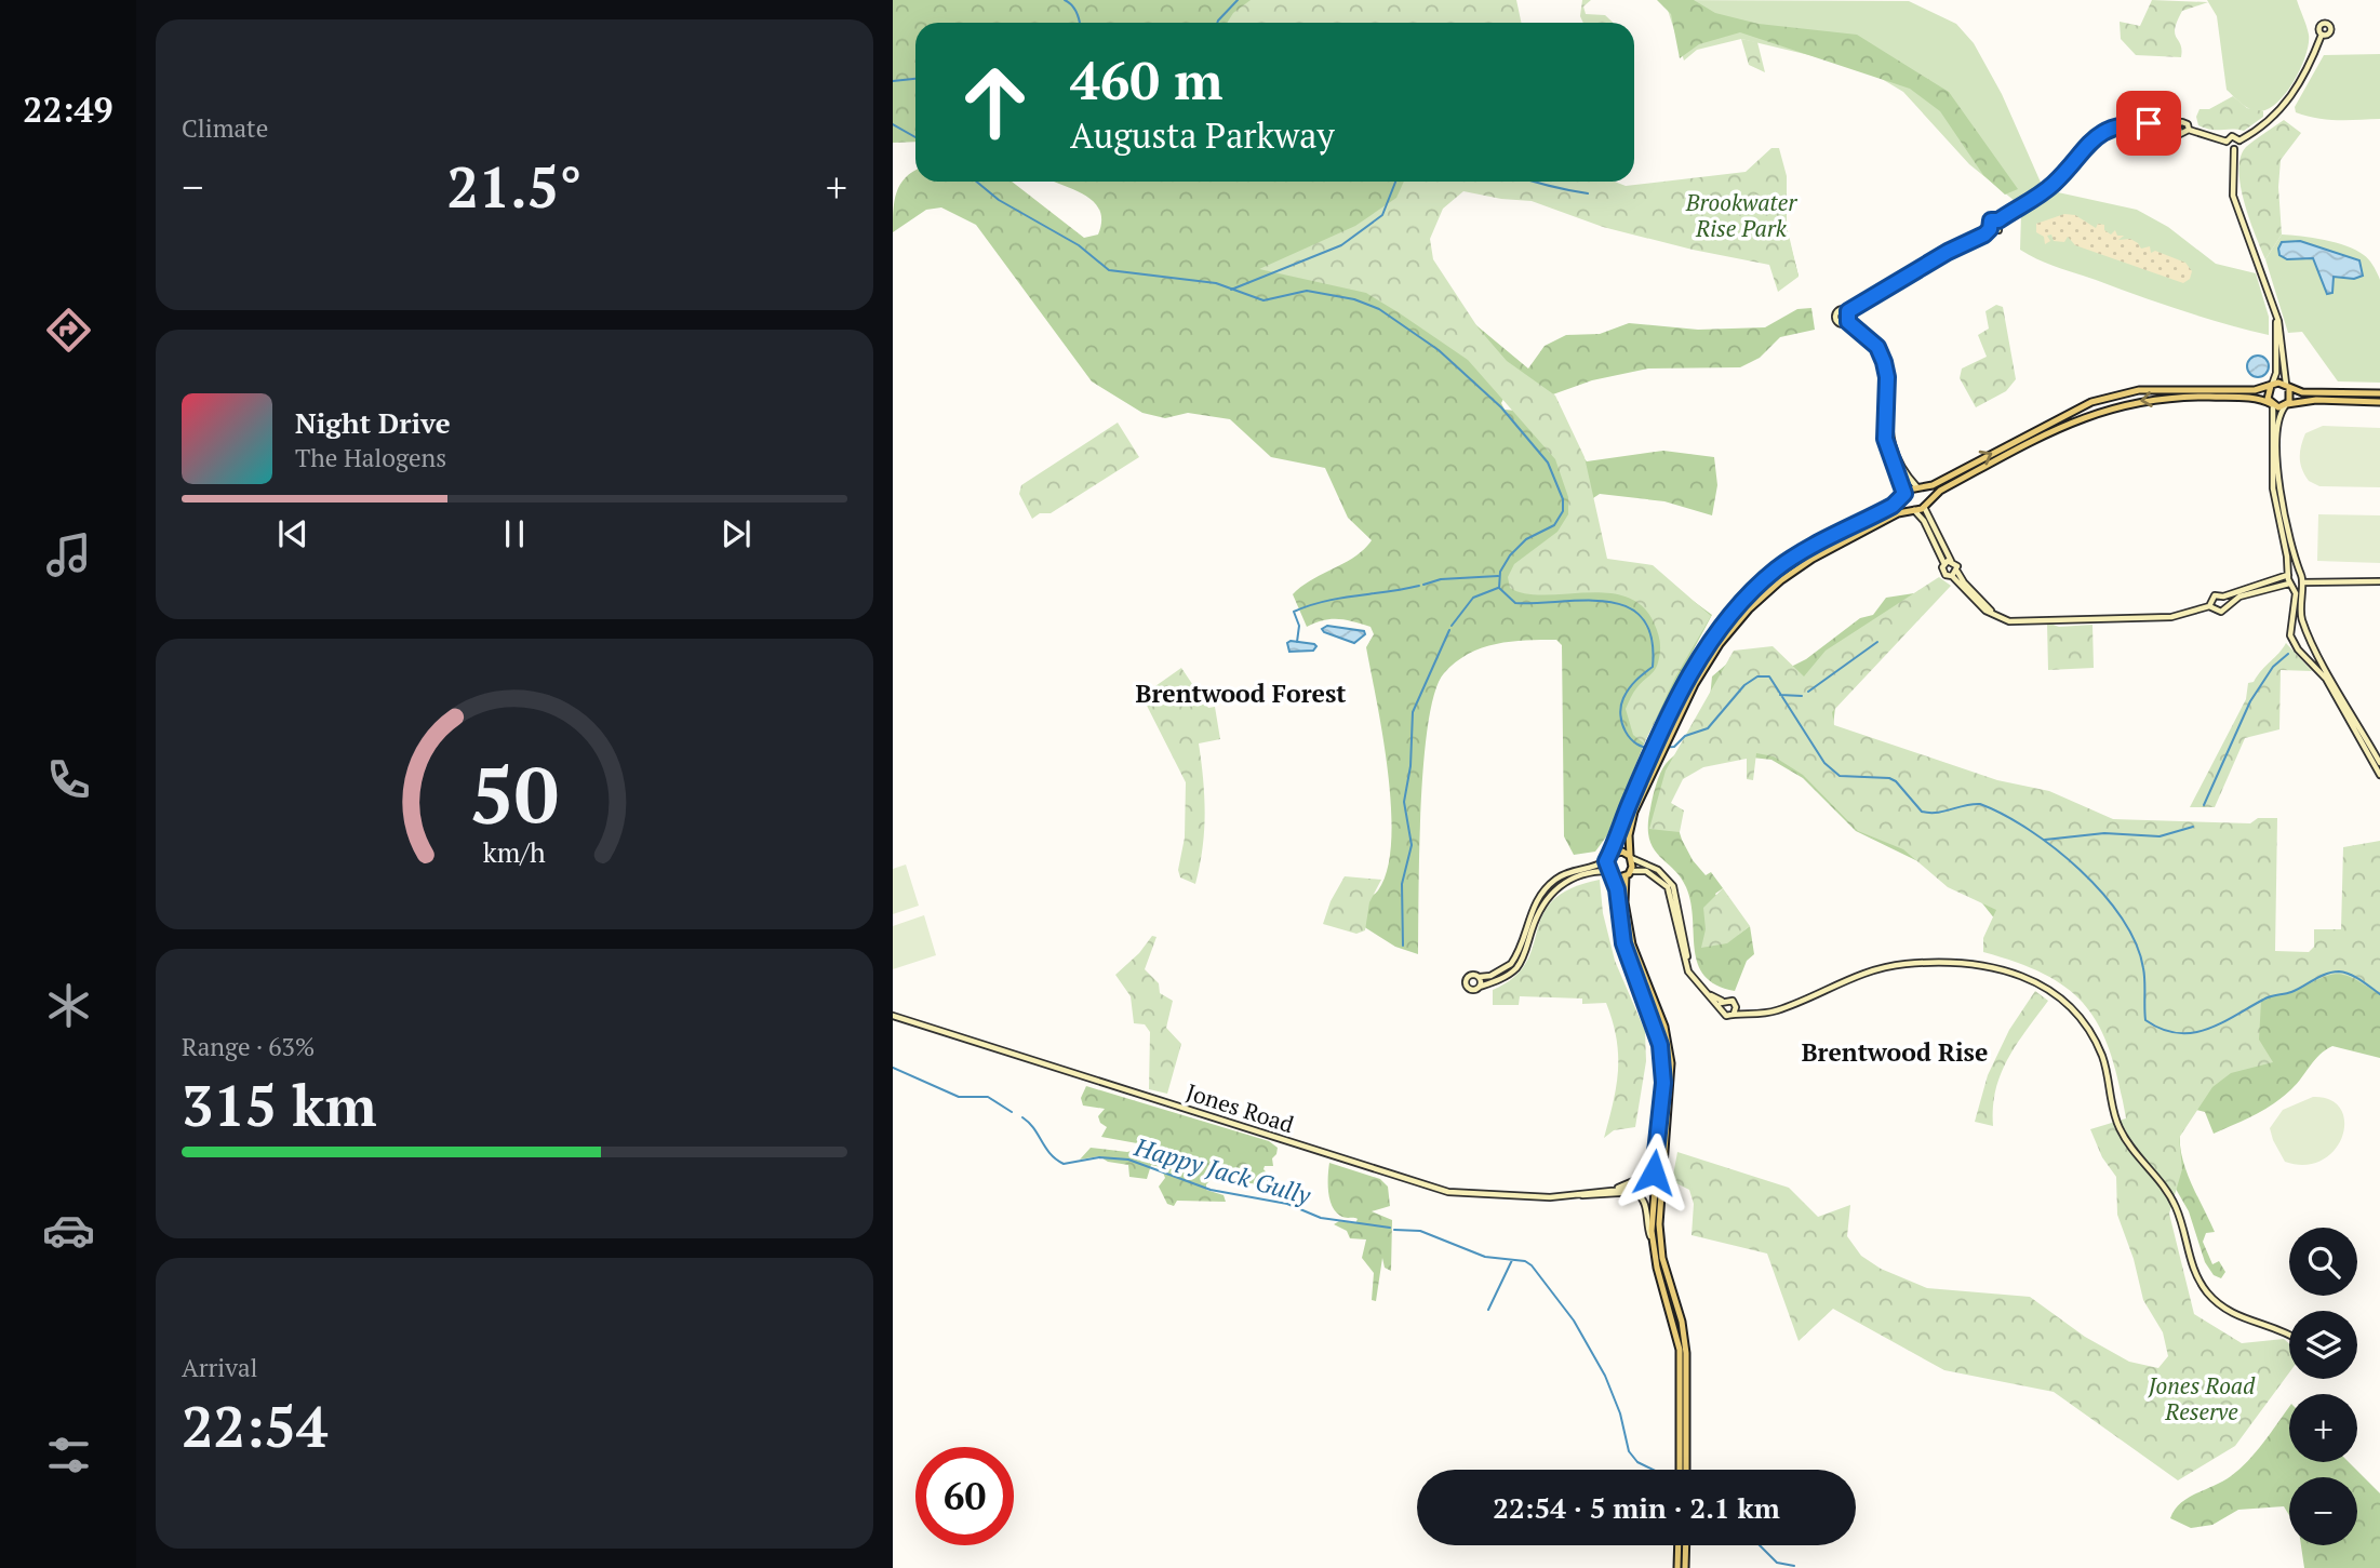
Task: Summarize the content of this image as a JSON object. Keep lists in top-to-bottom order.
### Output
{
  "streets": {
    "street": ["Jones Road"]
  },
  "districts": ["Brentwood Forest", "Brentwood Rise"],
  "water": ["Happy Jack Gully"],
  "parks": ["Brookwater Rise Park", "Jones Road Reserve"],
  "page": {
    "tabs": "22:49",
    "tile": [
      "Climate",
      ["Range · 63%", "315 km"],
      ["Arrival", "22:54"]
    ],
    "turn": ["460 m", "Augusta Parkway"],
    "heat": ["−", "21.5°", "+"],
    "song": ["Night Drive", "The Halogens"],
    "map_buttons": ["+", "−"],
    "limit": "60",
    "trip": "22:54 · 5 min · 2.1 km",
    "gauge": ["50", "km/h"]
  }
}
